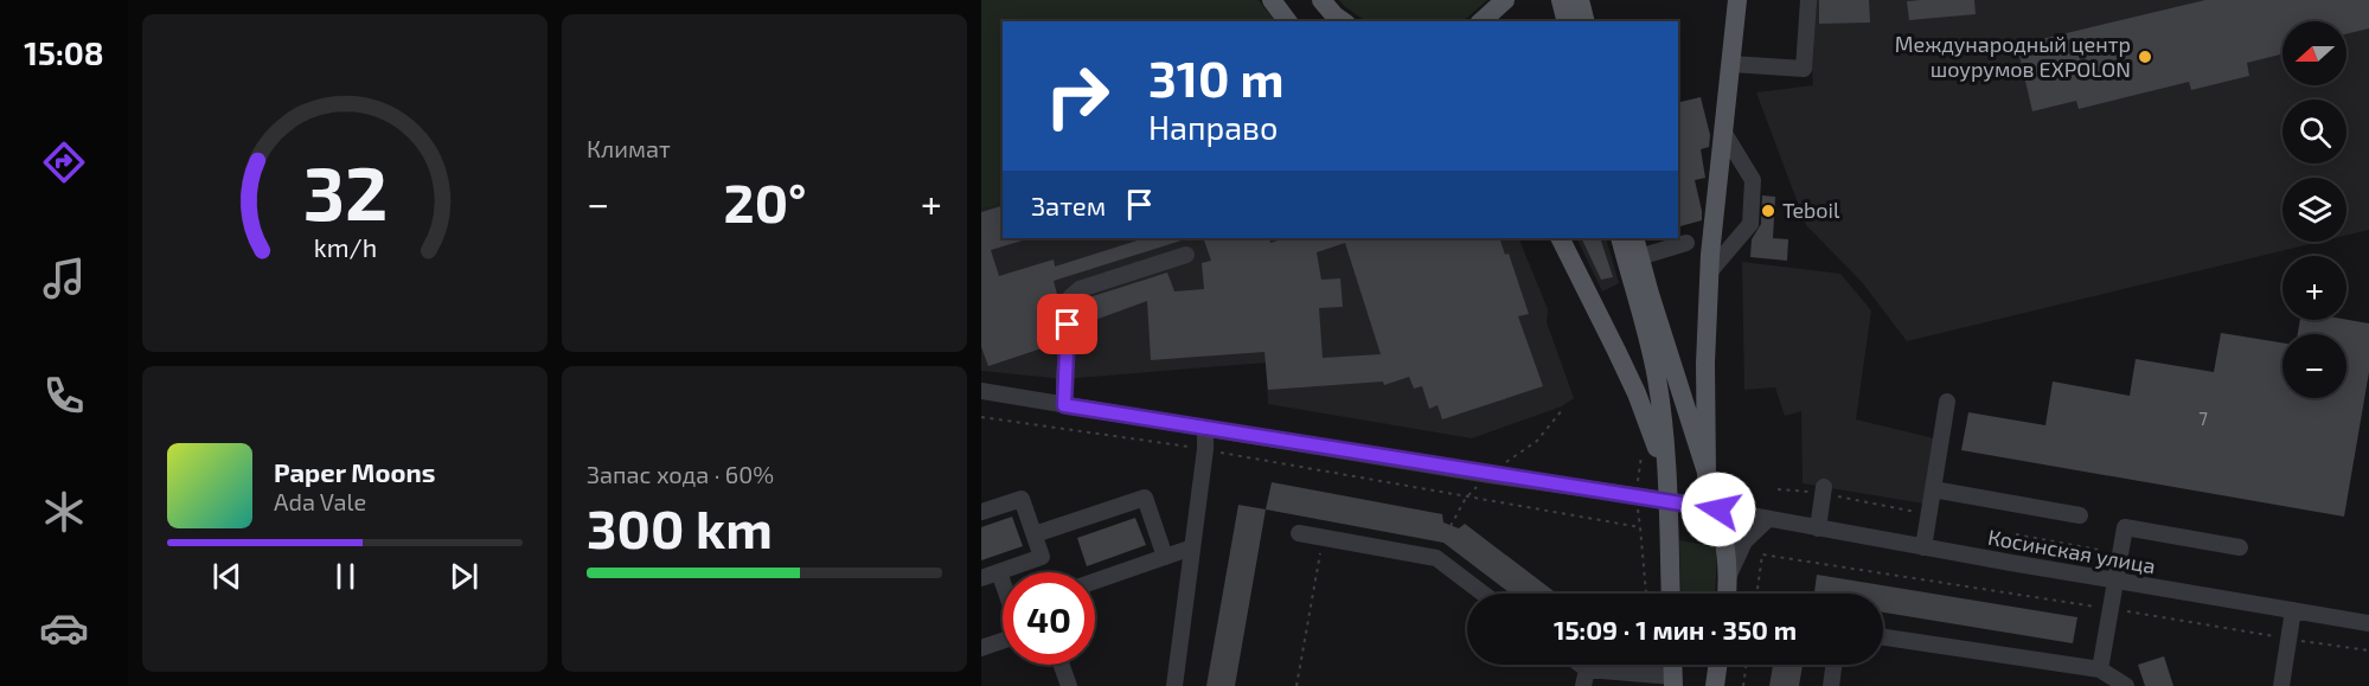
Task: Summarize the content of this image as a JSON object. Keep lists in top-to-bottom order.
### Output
{
  "streets": {
    "street": ["Косинская улица"]
  },
  "places": ["Международный центр шоурумов EXPOLON", "Teboil"],
  "house_numbers": ["7"],
  "north": "left",
  "page": {
    "tabs": "15:08",
    "tile": [
      "Климат",
      ["Запас хода · 60%", "300 km"]
    ],
    "map_buttons": ["+", "−"],
    "turn": ["310 m", "Направо"],
    "then": "Затем",
    "heat": ["−", "20°", "+"],
    "song": ["Paper Moons", "Ada Vale"],
    "limit": "40",
    "trip": "15:09 · 1 мин · 350 m",
    "gauge": ["32", "km/h"]
  }
}
